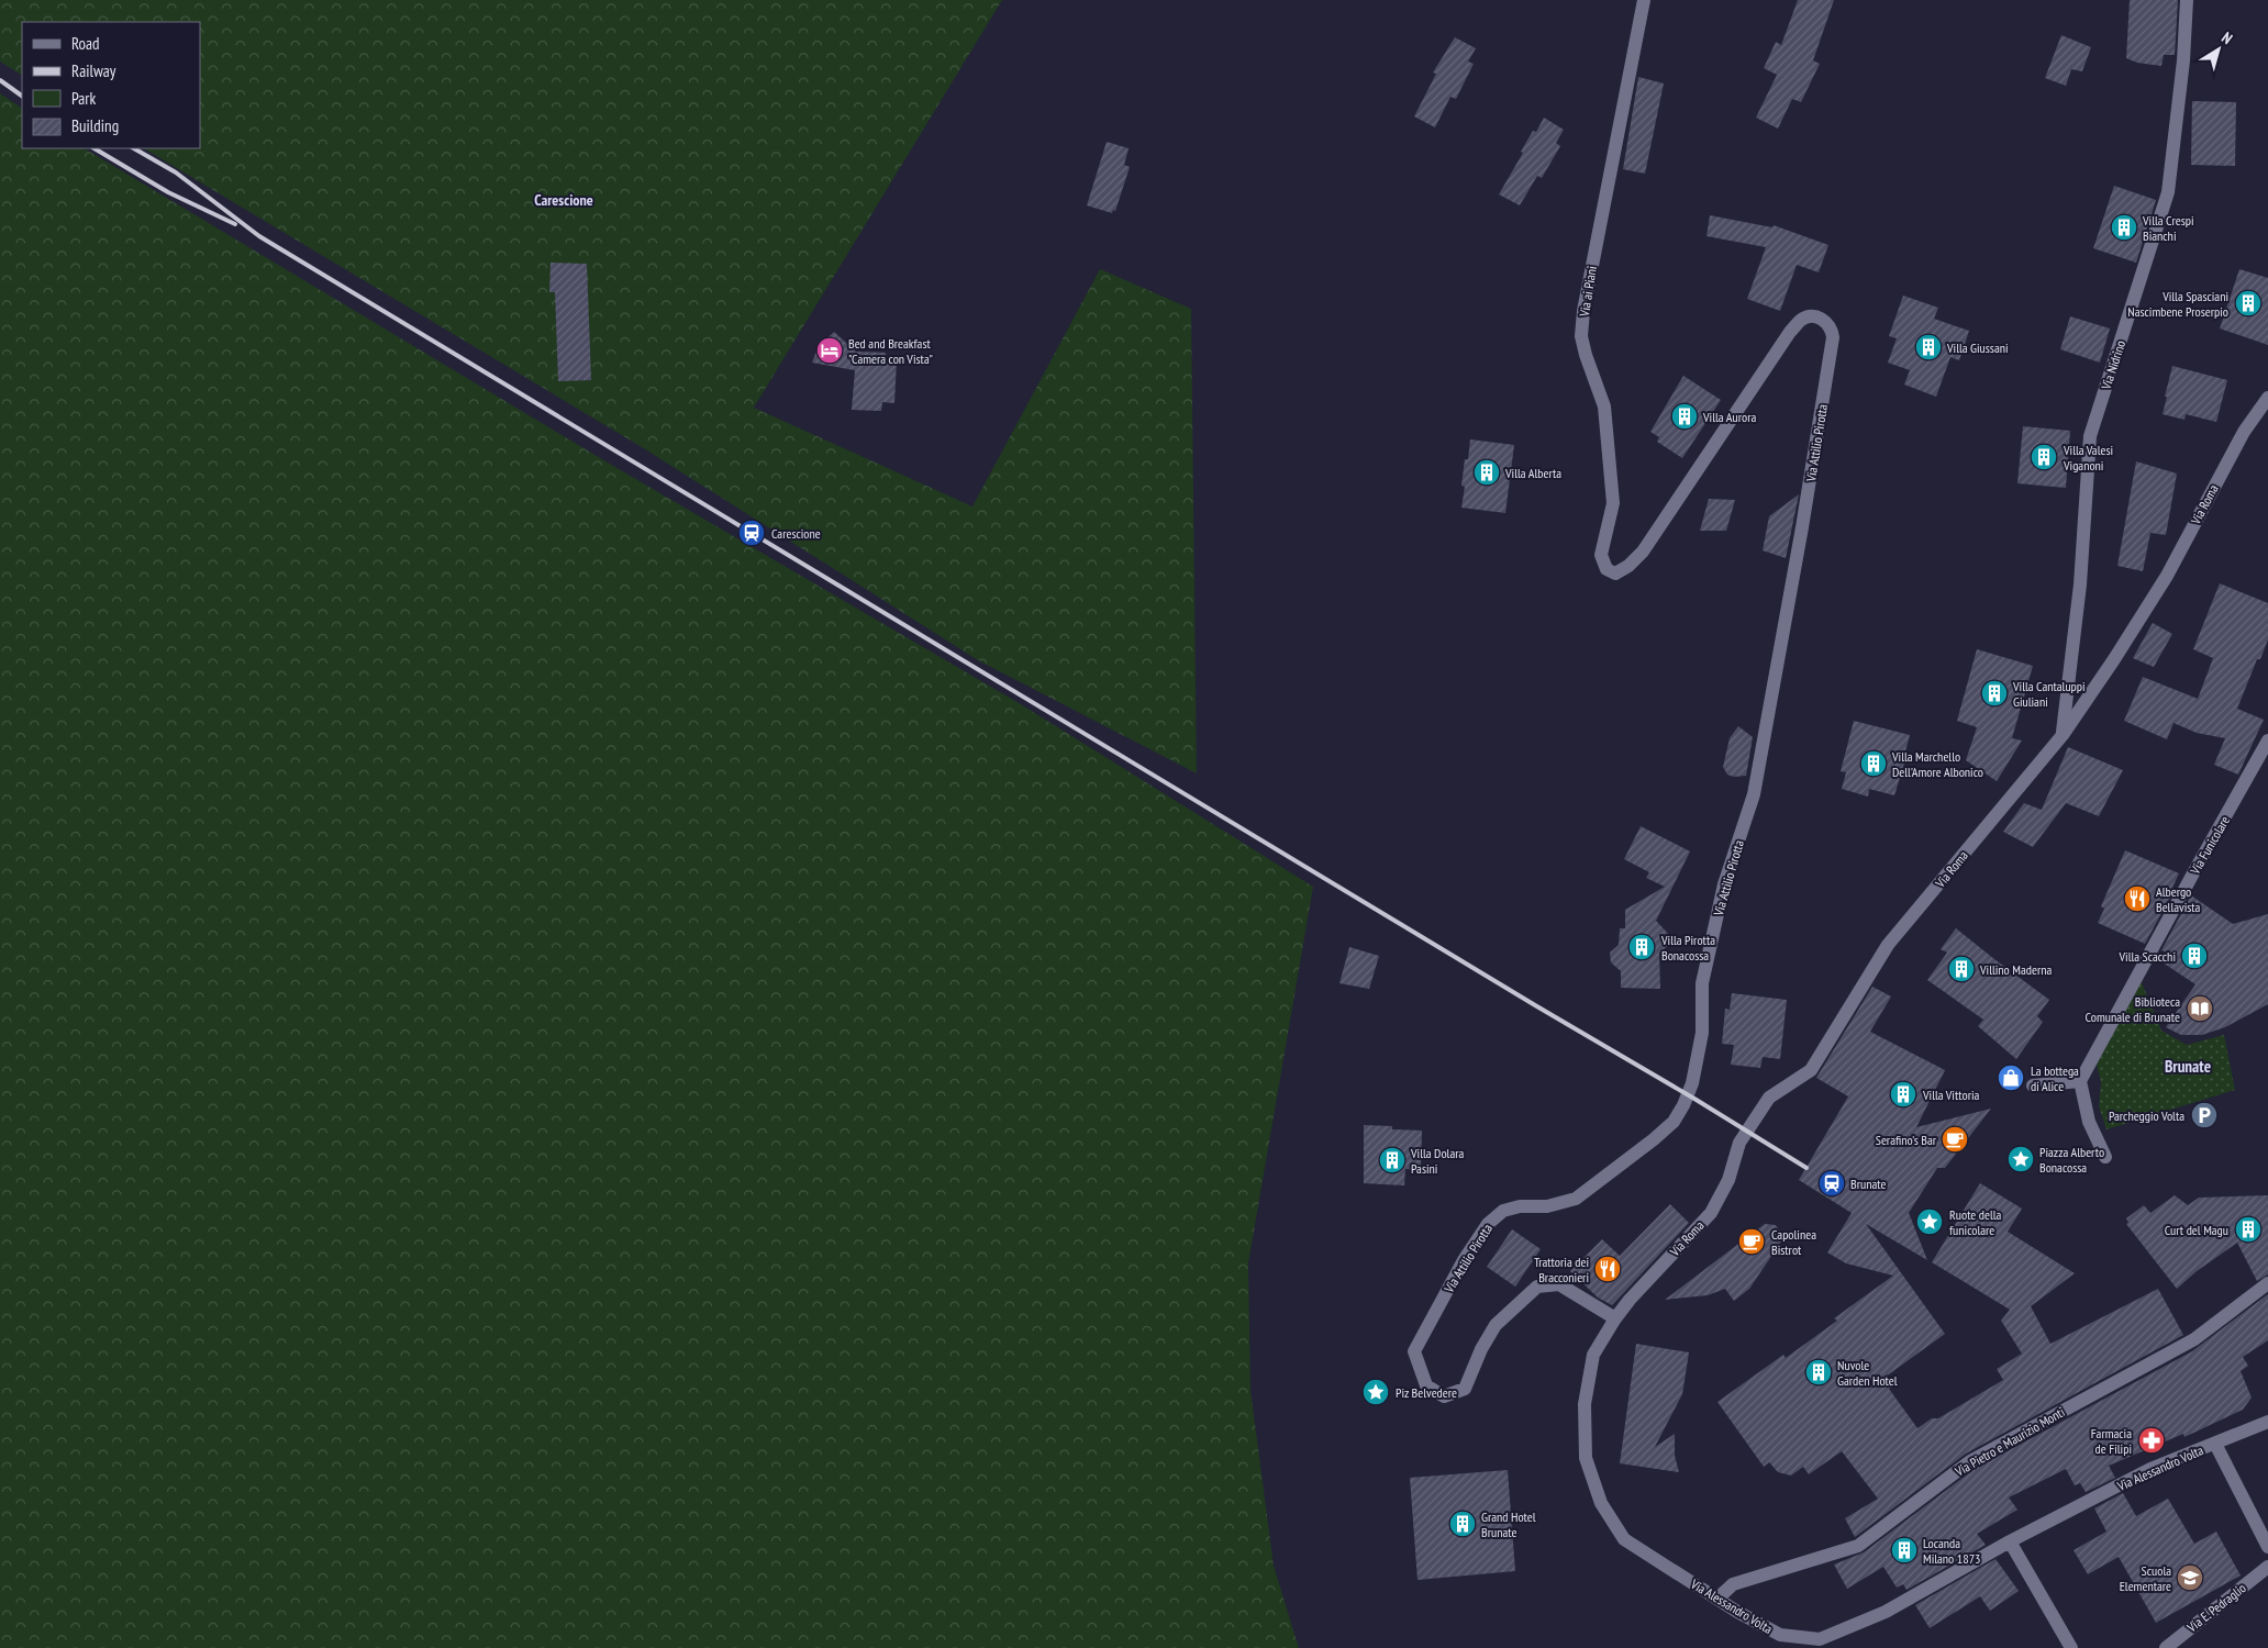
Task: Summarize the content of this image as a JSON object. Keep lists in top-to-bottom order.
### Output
{
  "streets": {
    "street": [
      "Via ai Piani",
      "Via Nidrino",
      "Via Attilio Pirotta",
      "Via Roma",
      "Via Funicolare",
      "Via Pietro e Maurizio Monti",
      "Via Alessandro Volta",
      "Via E. Pedraglio"
    ]
  },
  "crossings": [
    ["Via ai Piani", "Via Attilio Pirotta"],
    ["Via Nidrino", "Via Roma"],
    ["Via Attilio Pirotta", "Via Roma"],
    ["Via Attilio Pirotta", "Via Alessandro Volta"],
    ["Via Roma", "Via Alessandro Volta"],
    ["Via Pietro e Maurizio Monti", "Via Alessandro Volta"]
  ],
  "districts": ["Carescione", "Brunate"],
  "places": {
    "building": [
      "Villa Crespi Bianchi",
      "Villa Spasciani Nascimbene Proserpio",
      "Villa Giussani",
      "Villa Aurora",
      "Villa Valesi Viganoni",
      "Villa Alberta",
      "Villa Cantaluppi Giuliani",
      "Villa Marchello Dell'Amore Albonico",
      "Villa Pirotta Bonacossa",
      "Villa Scacchi",
      "Villino Maderna",
      "Villa Vittoria",
      "Villa Dolara Pasini",
      "Curt del Magu",
      "Nuvole Garden Hotel",
      "Grand Hotel Brunate",
      "Locanda Milano 1873"
    ],
    "hotel": ["Bed and Breakfast \"Camera con Vista\""],
    "station": ["Carescione", "Brunate"],
    "restaurant": ["Albergo Bellavista", "Trattoria dei Bracconieri"],
    "library": ["Biblioteca Comunale di Brunate"],
    "shop": ["La bottega di Alice"],
    "parking": ["Parcheggio Volta"],
    "cafe": ["Serafino's Bar", "Capolinea Bistrot"],
    "place": ["Piazza Alberto Bonacossa", "Ruote della funicolare", "Piz Belvedere"],
    "pharmacy": ["Farmacia de Filipi"],
    "school or university": ["Scuola Elementare"]
  },
  "legend": [
    "Road",
    "Railway",
    "Park",
    "Building"
  ],
  "north": "top right"
}
